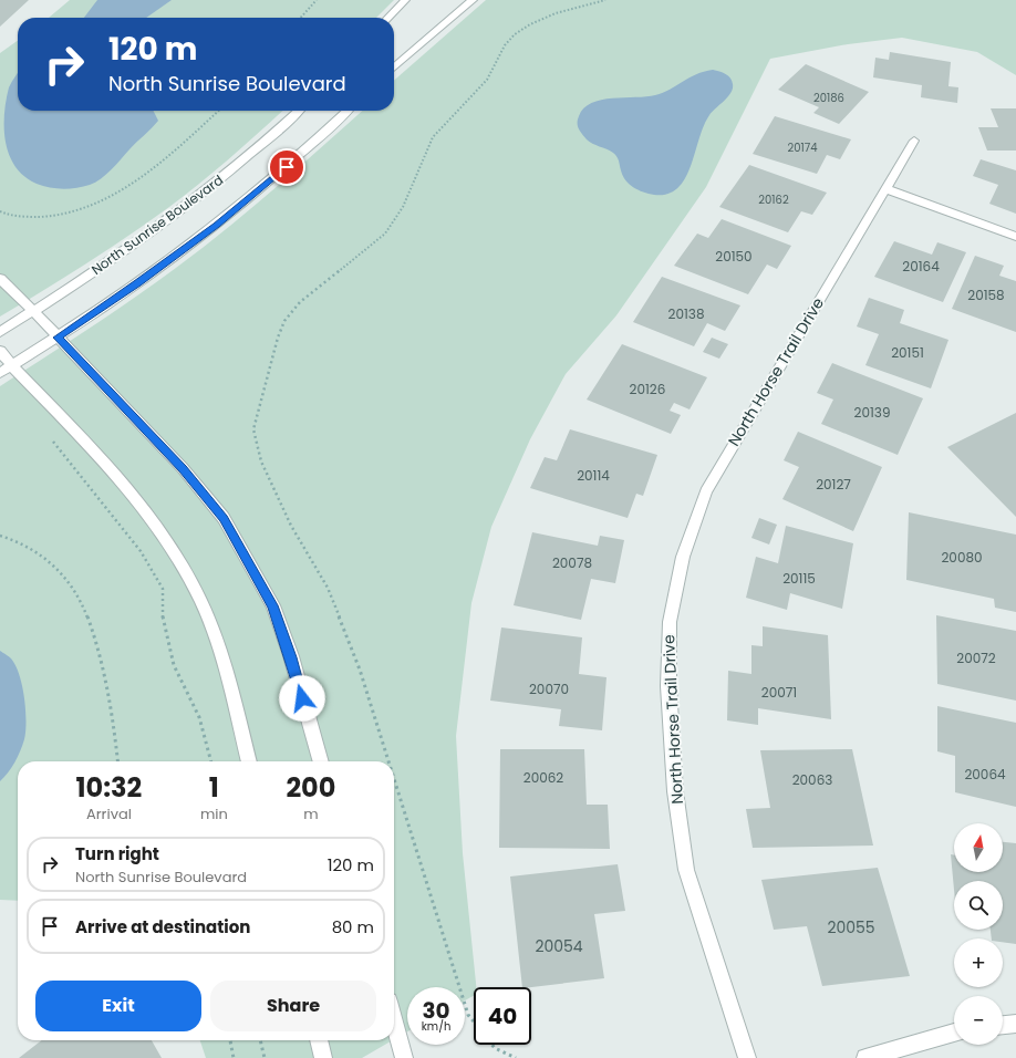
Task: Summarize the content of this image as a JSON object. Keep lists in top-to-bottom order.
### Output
{
  "streets": {
    "street": ["North Sunrise Boulevard", "North Horse Trail Drive"]
  },
  "house_numbers": [
    "20186",
    "20174",
    "20162",
    "20150",
    "20164",
    "20158",
    "20138",
    "20151",
    "20126",
    "20139",
    "20114",
    "20127",
    "20080",
    "20078",
    "20115",
    "20072",
    "20070",
    "20071",
    "20064",
    "20062",
    "20063",
    "20055",
    "20054"
  ],
  "north": "top",
  "page": {
    "turn": ["120 m", "North Sunrise Boulevard"],
    "eta": [
      "10:32",
      "Arrival",
      "1",
      "min",
      "200",
      "m"
    ],
    "map_buttons": ["+", "−"],
    "list": [
      {
        "name": "Turn right",
        "note": "North Sunrise Boulevard",
        "value": "120 m"
      },
      {
        "name": "Arrive at destination",
        "value": "80 m"
      }
    ],
    "buttons": ["Exit", "Share"],
    "speed": "30 km/h",
    "limit": "40"
  }
}
